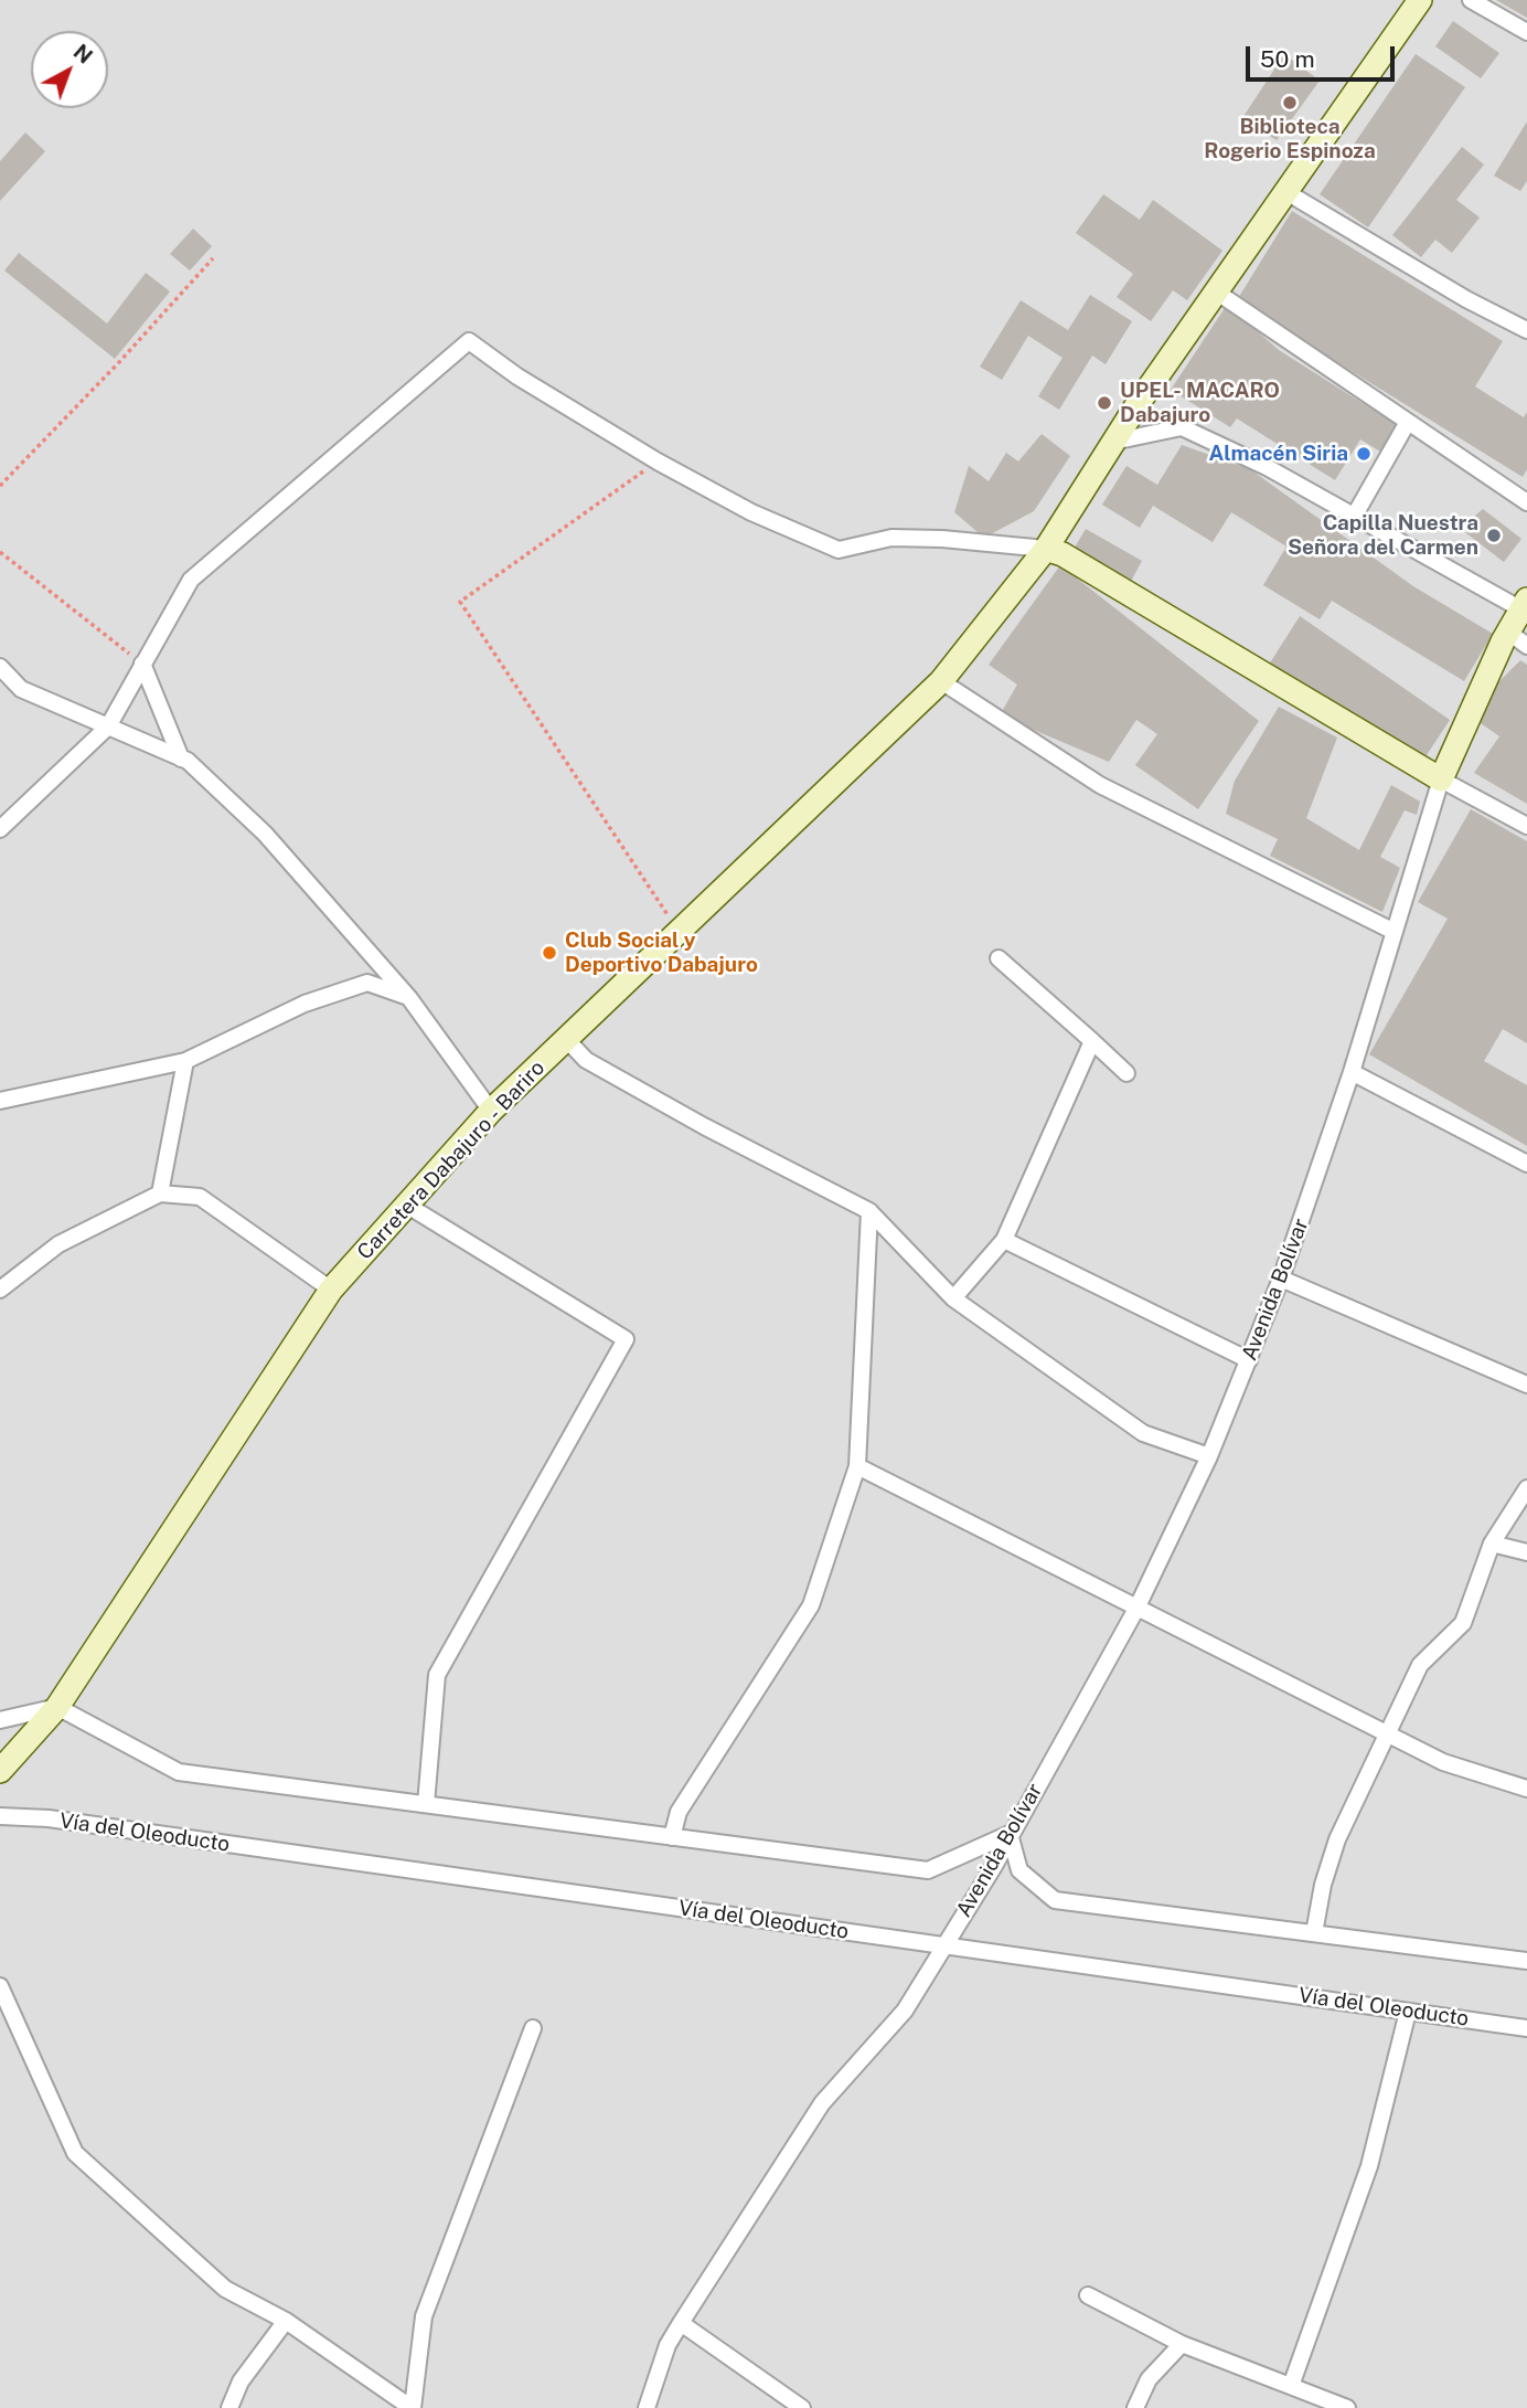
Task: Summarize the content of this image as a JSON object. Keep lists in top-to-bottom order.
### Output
{
  "streets": {
    "street": ["Carretera Dabajuro - Bariro", "Avenida Bolívar", "Vía del Oleoducto"]
  },
  "crossings": [
    ["Avenida Bolívar", "Vía del Oleoducto"]
  ],
  "places": [
    "Biblioteca Rogerio Espinoza",
    "UPEL- MACARO Dabajuro",
    "Almacén Siria",
    "Capilla Nuestra Señora del Carmen",
    "Club Social y Deportivo Dabajuro"
  ],
  "scale_bar": "50 m",
  "north": "top right"
}
